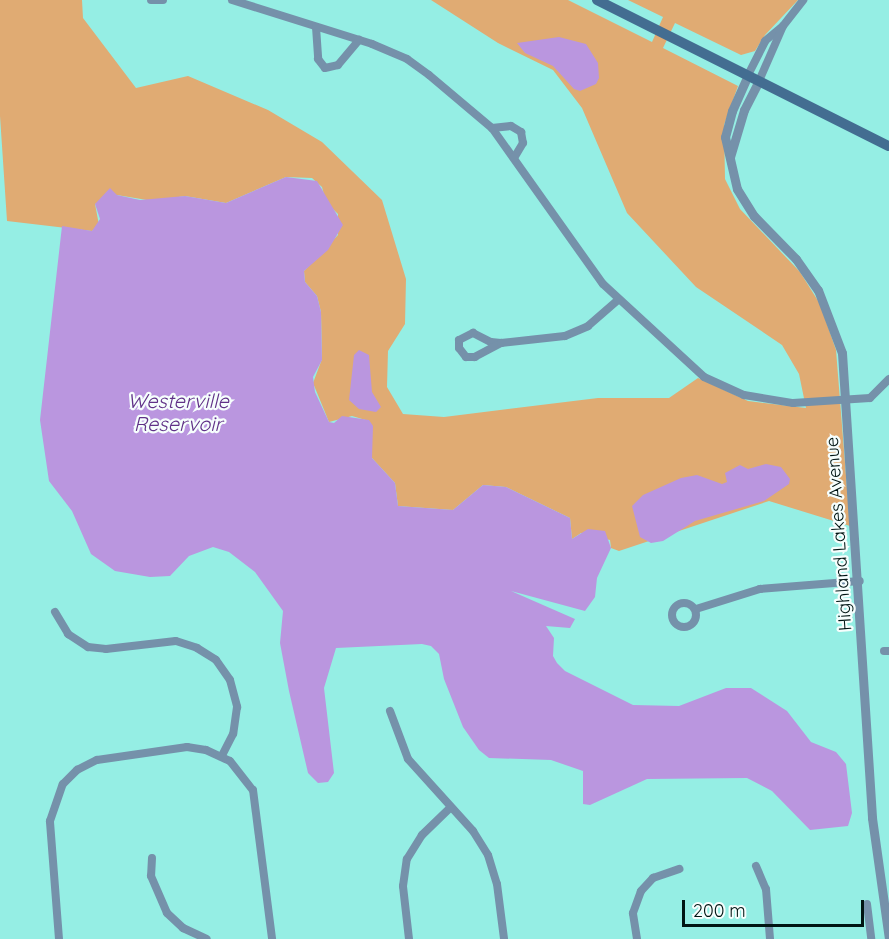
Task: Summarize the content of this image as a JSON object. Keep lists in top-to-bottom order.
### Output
{
  "streets": {
    "street": ["Highland Lakes Avenue"]
  },
  "water": ["Westerville Reservoir"],
  "scale_bar": "200 m"
}
